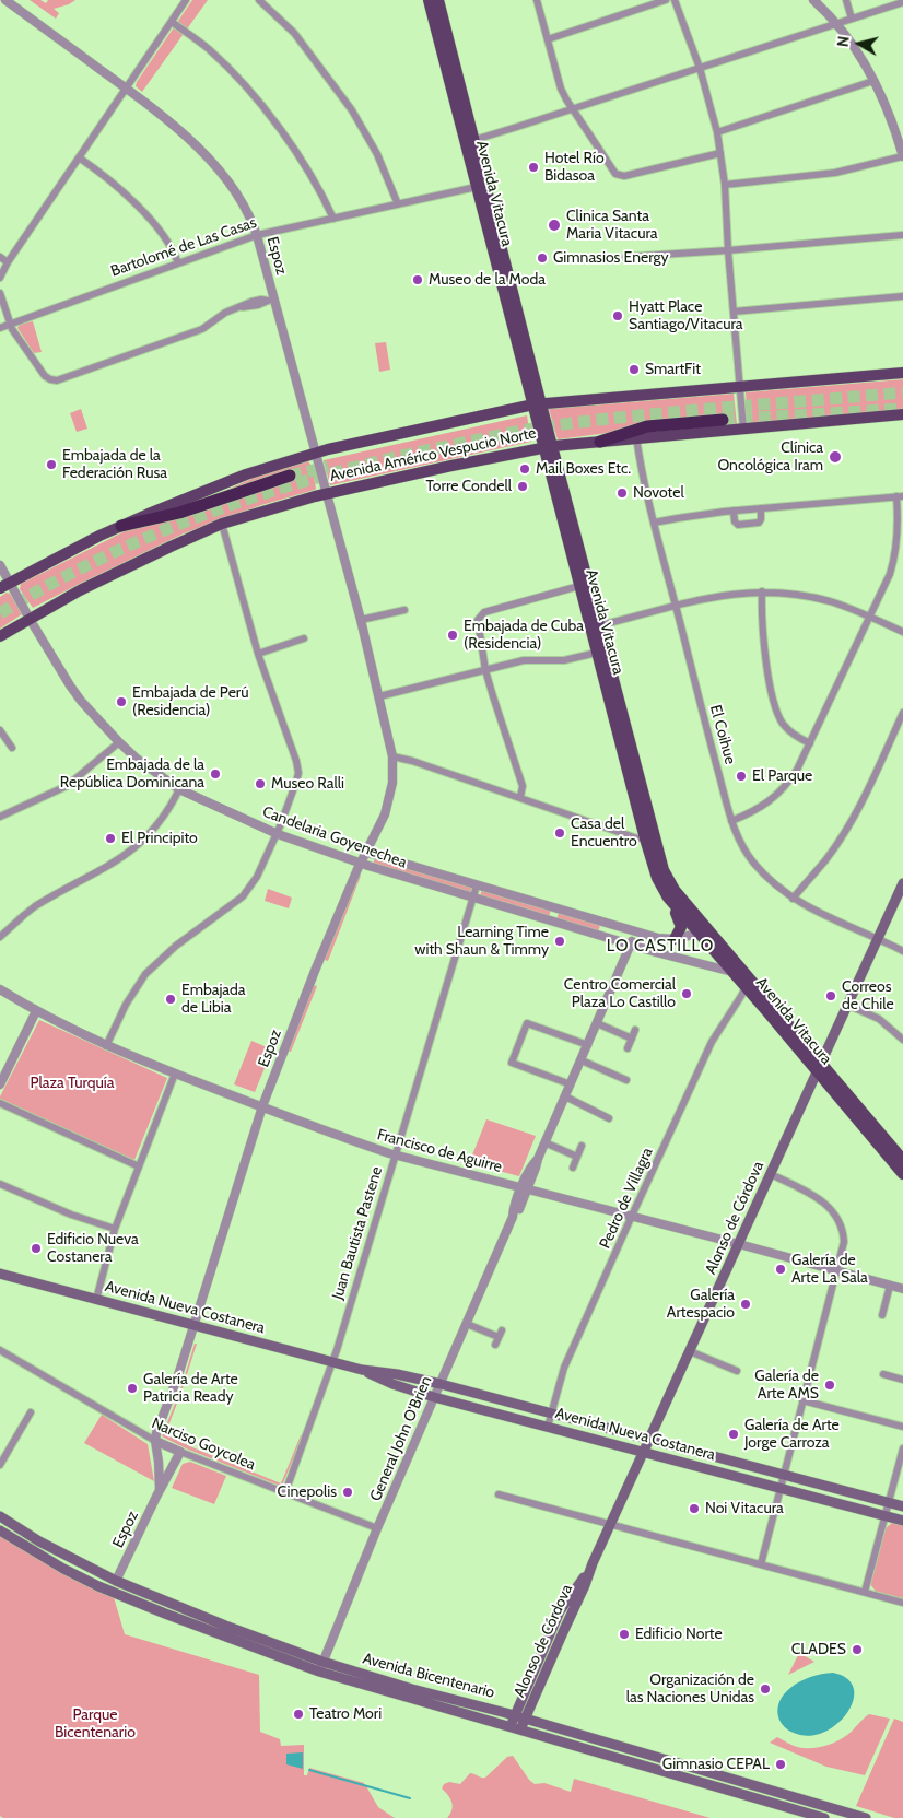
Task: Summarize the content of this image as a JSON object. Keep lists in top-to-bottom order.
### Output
{
  "streets": {
    "main road": [
      "Avenida Vitacura",
      "Avenida Américo Vespucio Norte",
      "Alonso de Córdova",
      "Avenida Nueva Costanera",
      "Avenida Bicentenario"
    ],
    "street": [
      "Bartolomé de Las Casas",
      "Espoz",
      "El Coihue",
      "Candelaria Goyenechea",
      "Francisco de Aguirre",
      "Pedro de Villagra",
      "Juan Bautista Pastene",
      "General John O'Brien",
      "Narciso Goycolea"
    ]
  },
  "crossings": [
    ["Avenida Vitacura", "Bartolomé de Las Casas"],
    ["Avenida Vitacura", "Avenida Américo Vespucio Norte"],
    ["Avenida Vitacura", "Candelaria Goyenechea"],
    ["Avenida Vitacura", "Pedro de Villagra"],
    ["Avenida Vitacura", "Alonso de Córdova"],
    ["Bartolomé de Las Casas", "Espoz"],
    ["Espoz", "Avenida Américo Vespucio Norte"],
    ["Espoz", "Candelaria Goyenechea"],
    ["Espoz", "Francisco de Aguirre"],
    ["Espoz", "Avenida Nueva Costanera"],
    ["Espoz", "Narciso Goycolea"],
    ["Espoz", "Avenida Bicentenario"],
    ["Avenida Américo Vespucio Norte", "El Coihue"],
    ["Avenida Américo Vespucio Norte", "Candelaria Goyenechea"],
    ["El Coihue", "Alonso de Córdova"],
    ["Candelaria Goyenechea", "Juan Bautista Pastene"],
    ["Candelaria Goyenechea", "General John O'Brien"],
    ["Francisco de Aguirre", "Pedro de Villagra"],
    ["Francisco de Aguirre", "Alonso de Córdova"],
    ["Francisco de Aguirre", "Juan Bautista Pastene"],
    ["Francisco de Aguirre", "General John O'Brien"],
    ["Pedro de Villagra", "Avenida Nueva Costanera"],
    ["Alonso de Córdova", "Avenida Nueva Costanera"],
    ["Alonso de Córdova", "Avenida Bicentenario"],
    ["Juan Bautista Pastene", "Avenida Nueva Costanera"],
    ["Juan Bautista Pastene", "Narciso Goycolea"],
    ["Avenida Nueva Costanera", "General John O'Brien"],
    ["General John O'Brien", "Narciso Goycolea"],
    ["General John O'Brien", "Avenida Bicentenario"]
  ],
  "districts": ["LO CASTILLO"],
  "parks": ["Plaza Turquía", "Parque Bicentenario"],
  "places": [
    "Hotel Río Bidasoa",
    "Clinica Santa Maria Vitacura",
    "Gimnasios Energy",
    "Museo de la Moda",
    "Hyatt Place Santiago/Vitacura",
    "SmartFit",
    "Clínica Oncológica Iram",
    "Embajada de la Federación Rusa",
    "Mail Boxes Etc.",
    "Torre Condell",
    "Novotel",
    "Embajada de Cuba (Residencia)",
    "Embajada de Perú (Residencia)",
    "Embajada de la República Dominicana",
    "El Parque",
    "Museo Ralli",
    "Casa del Encuentro",
    "El Principito",
    "Learning Time with Shaun & Timmy",
    "Centro Comercial Plaza Lo Castillo",
    "Correos de Chile",
    "Embajada de Libia",
    "Edificio Nueva Costanera",
    "Galería de Arte La Sala",
    "Galería Artespacio",
    "Galería de Arte AMS",
    "Galería de Arte Patricia Ready",
    "Galería de Arte Jorge Carroza",
    "Cinepolis",
    "Noi Vitacura",
    "Edificio Norte",
    "CLADES",
    "Organización de las Naciones Unidas",
    "Teatro Mori",
    "Gimnasio CEPAL"
  ],
  "north": "left"
}
